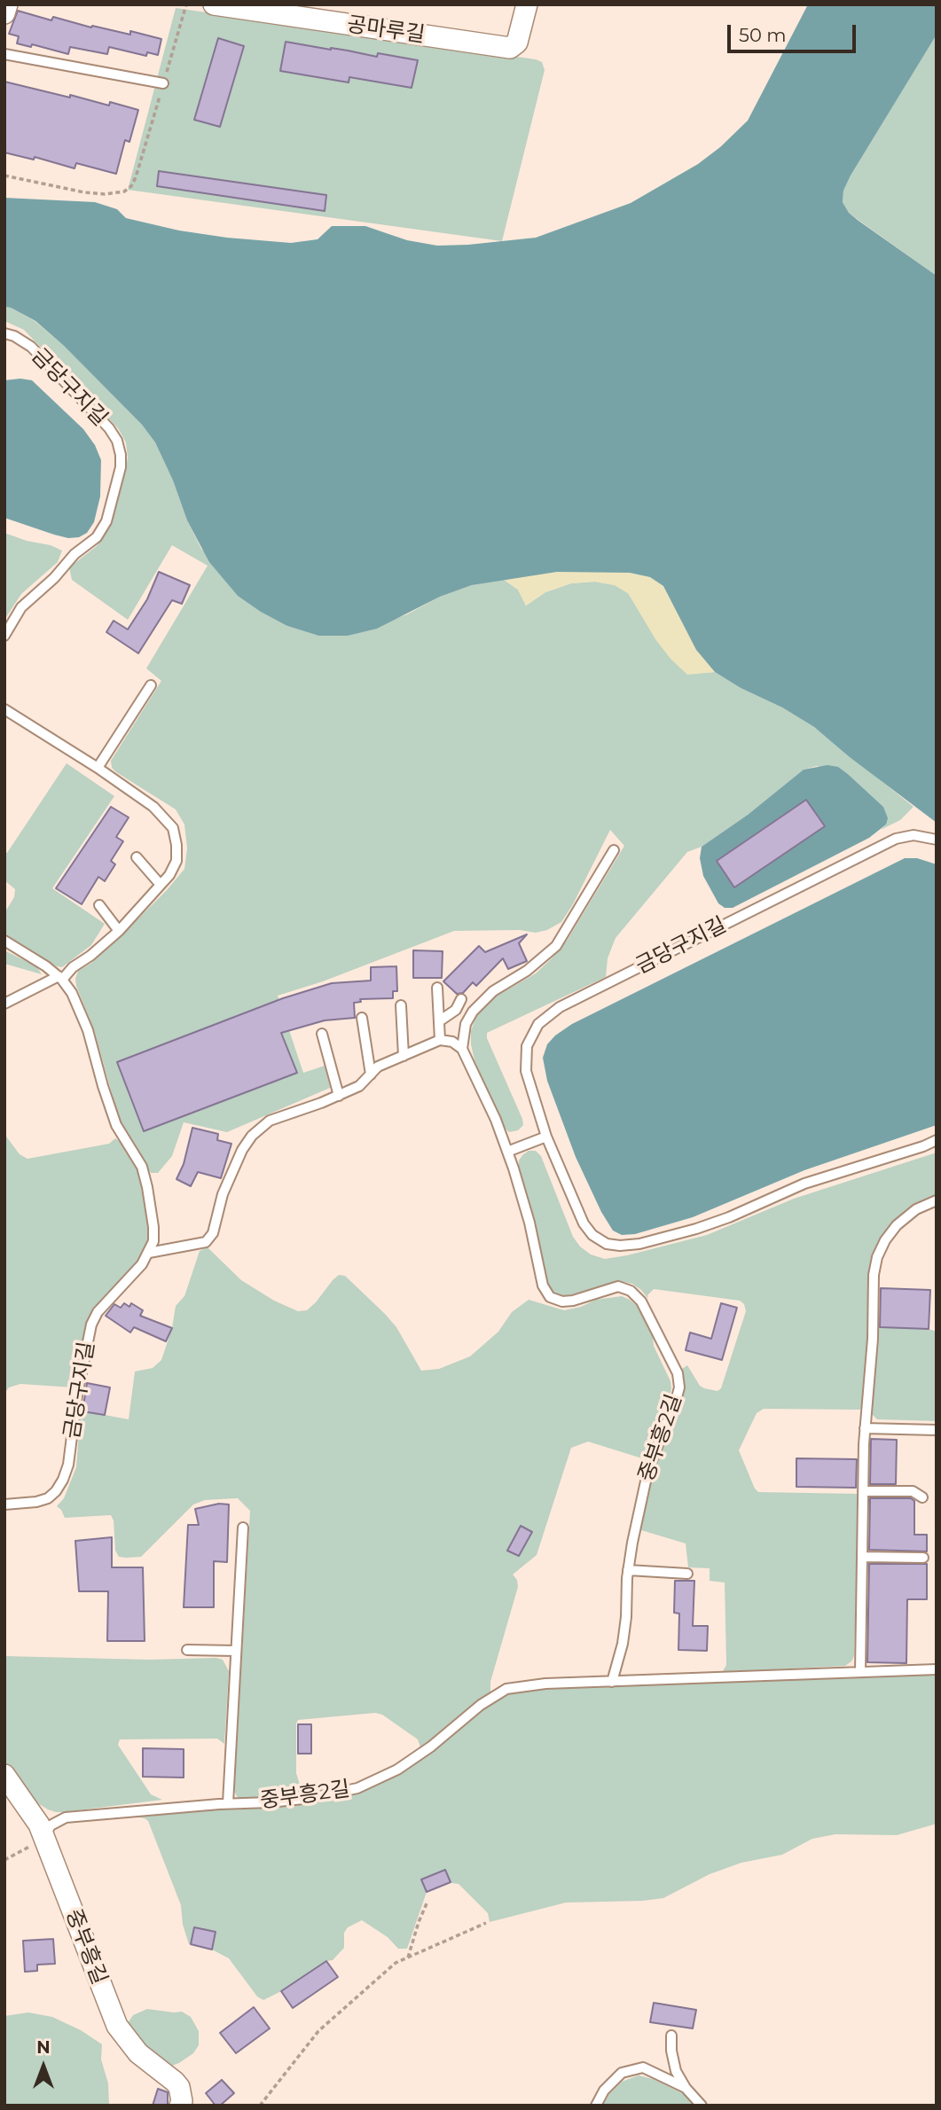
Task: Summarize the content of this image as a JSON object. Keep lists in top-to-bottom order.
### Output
{
  "streets": {
    "street": ["공마루길", "중부흥길"],
    "lane": ["금당구지길", "중부흥2길"]
  },
  "crossings": [
    ["중부흥2길", "중부흥길"]
  ],
  "scale_bar": "50 m",
  "north": "top"
}
